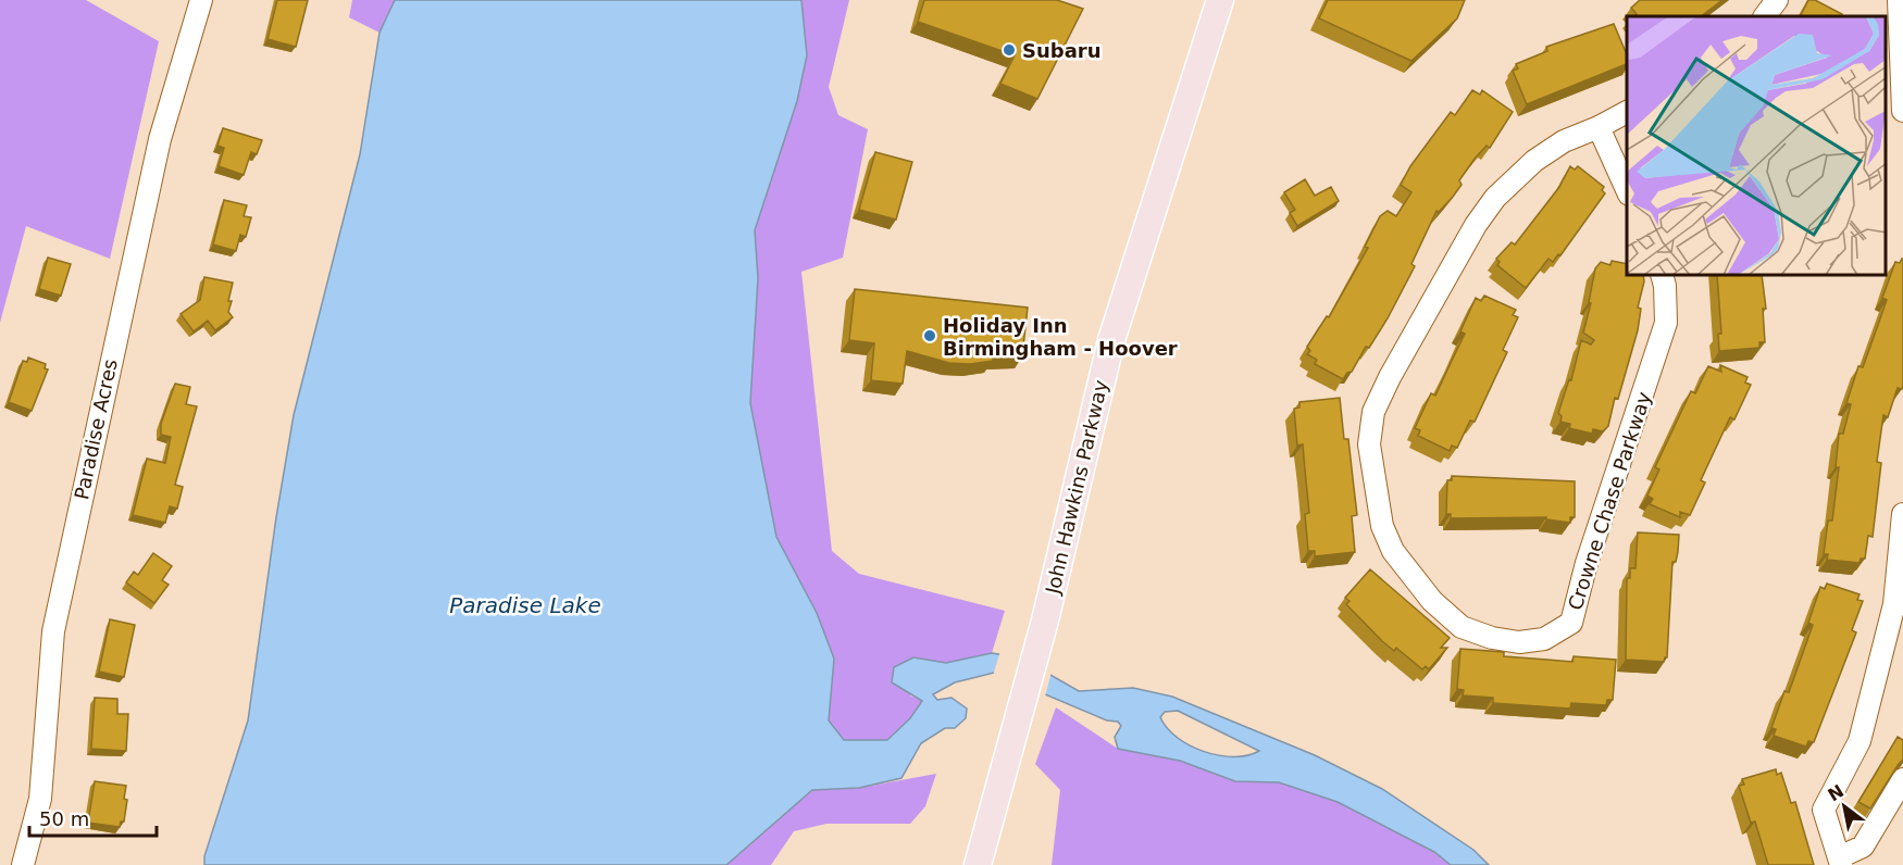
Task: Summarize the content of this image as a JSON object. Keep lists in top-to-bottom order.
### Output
{
  "streets": {
    "main road": ["John Hawkins Parkway"],
    "street": ["Paradise Acres", "Crowne Chase Parkway"]
  },
  "water": ["Paradise Lake"],
  "places": ["Subaru", "Holiday Inn Birmingham - Hoover"],
  "scale_bar": "50 m",
  "north": "top left"
}
